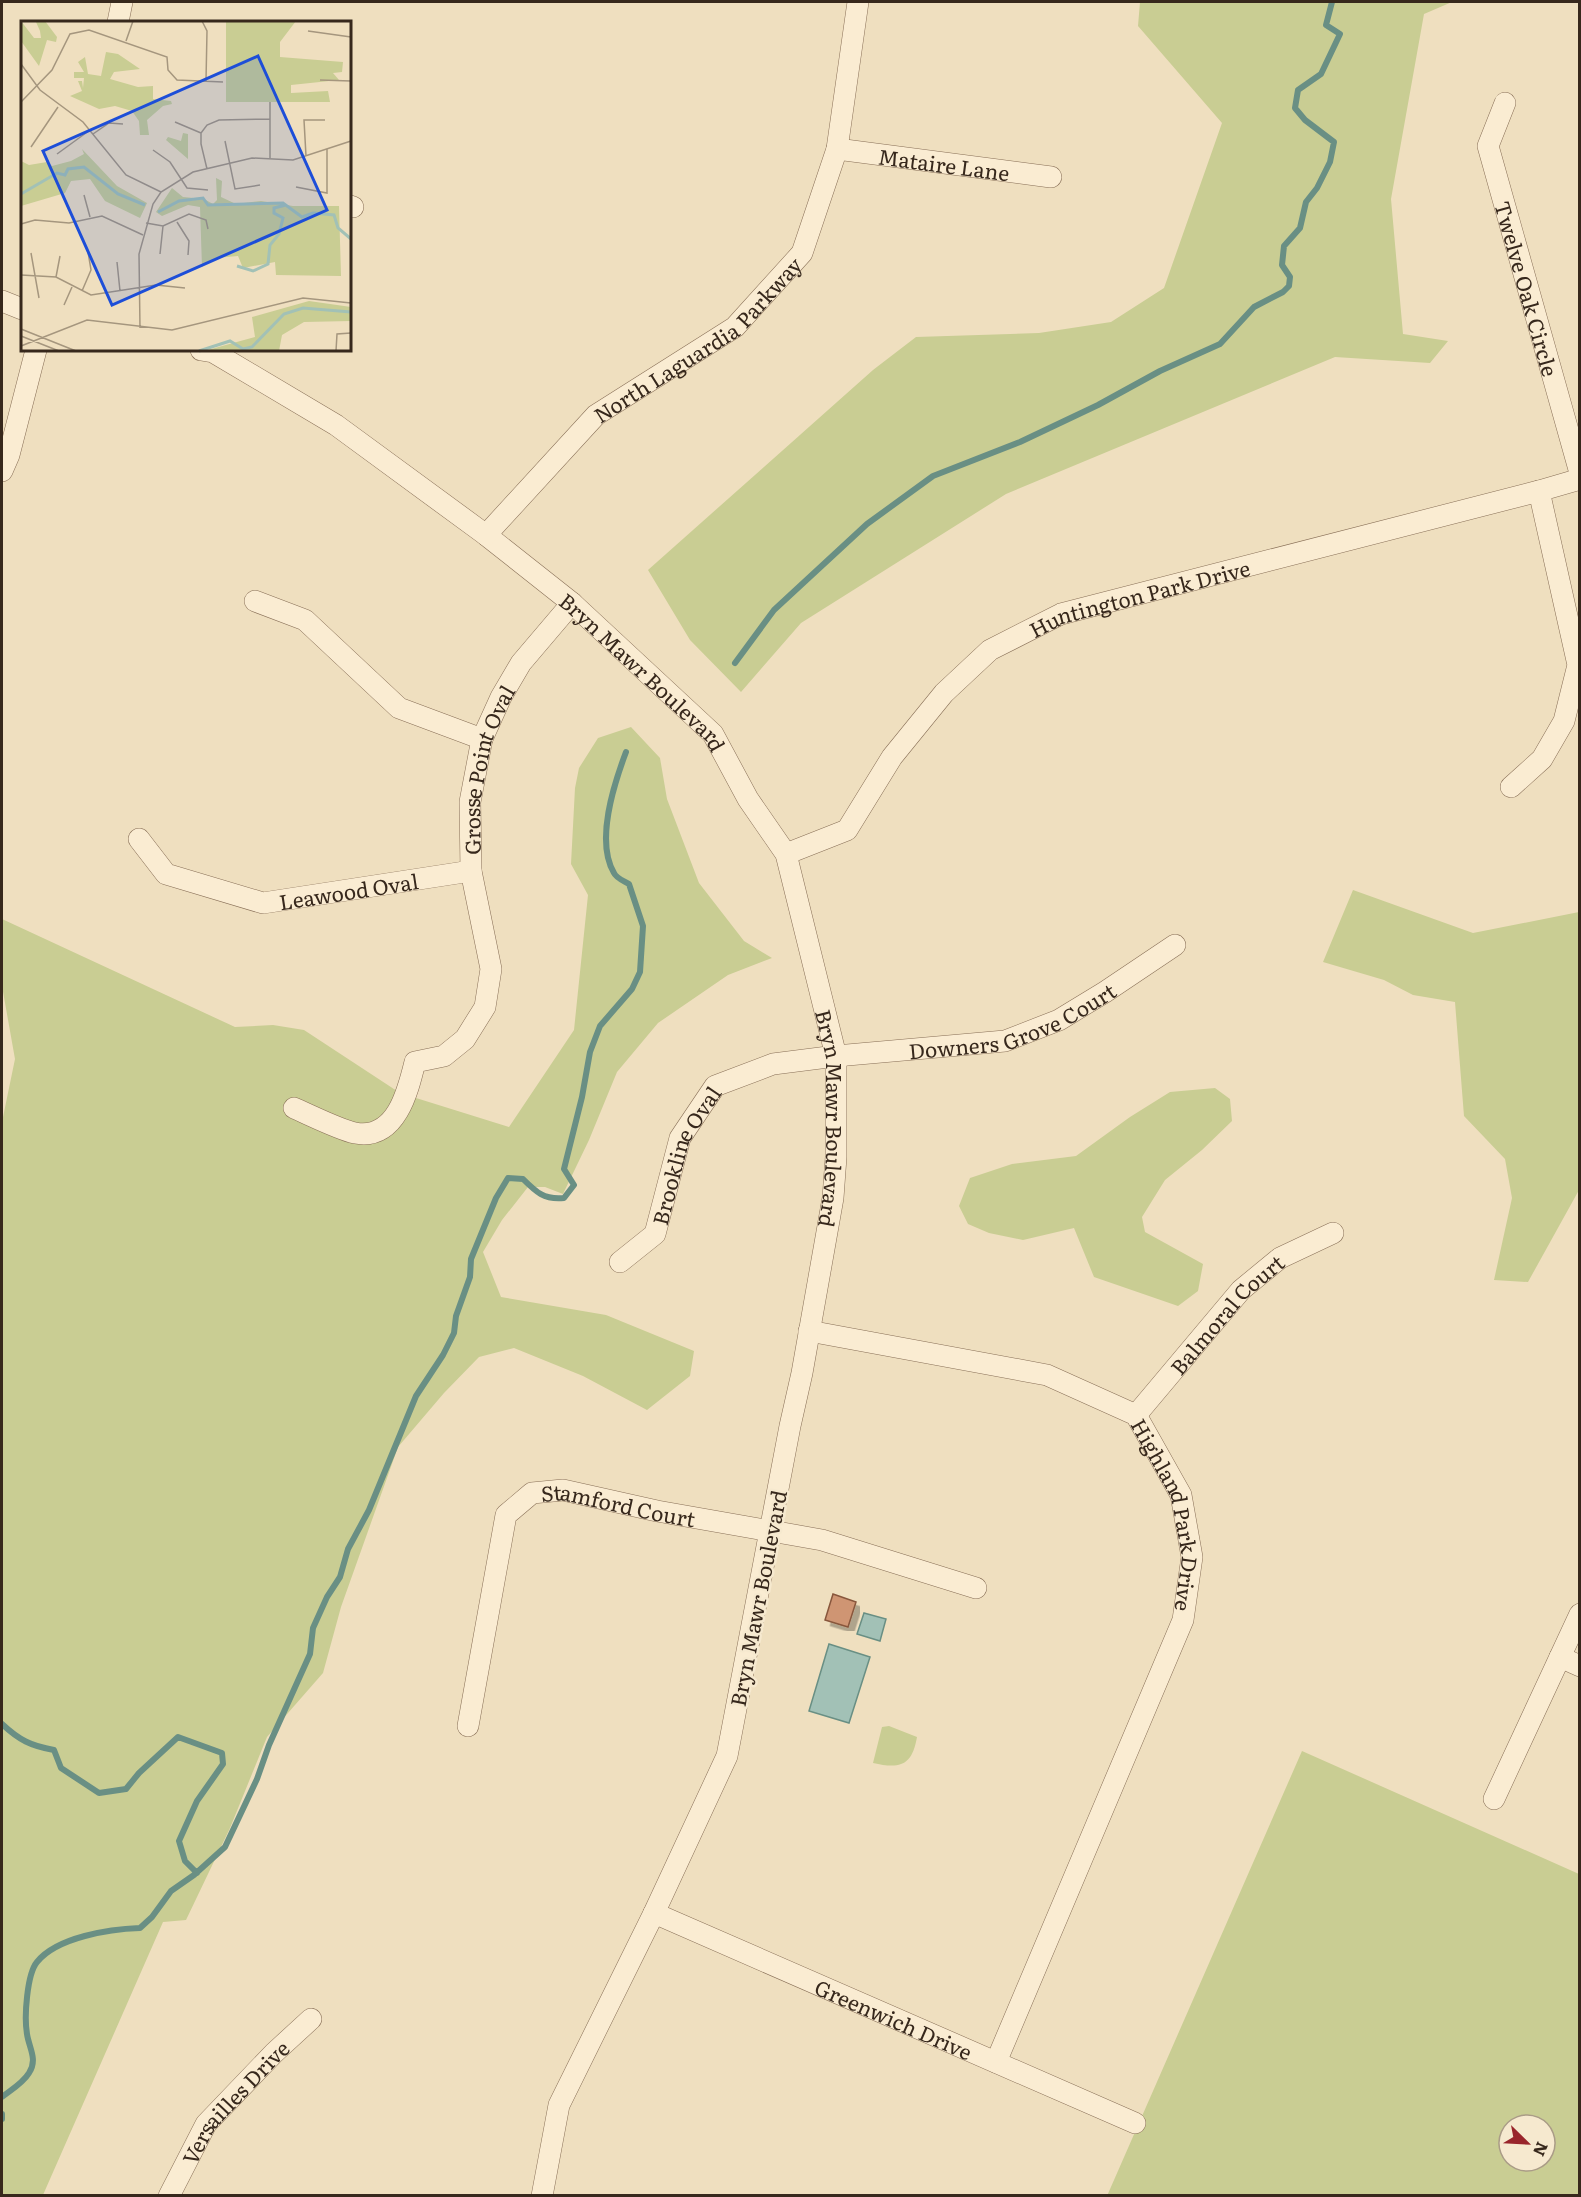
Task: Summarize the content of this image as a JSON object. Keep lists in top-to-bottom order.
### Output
{
  "streets": {
    "street": [
      "Mataire Lane",
      "Twelve Oak Circle",
      "North Laguardia Parkway",
      "Huntington Park Drive",
      "Bryn Mawr Boulevard",
      "Grosse Point Oval",
      "Leawood Oval",
      "Downers Grove Court",
      "Brookline Oval",
      "Balmoral Court",
      "Stamford Court",
      "Highland Park Drive",
      "Greenwich Drive",
      "Versailles Drive"
    ]
  },
  "crossings": [
    ["Mataire Lane", "North Laguardia Parkway"],
    ["North Laguardia Parkway", "Bryn Mawr Boulevard"],
    ["Huntington Park Drive", "Bryn Mawr Boulevard"],
    ["Bryn Mawr Boulevard", "Grosse Point Oval"],
    ["Bryn Mawr Boulevard", "Downers Grove Court"],
    ["Bryn Mawr Boulevard", "Brookline Oval"],
    ["Bryn Mawr Boulevard", "Stamford Court"],
    ["Bryn Mawr Boulevard", "Highland Park Drive"],
    ["Bryn Mawr Boulevard", "Greenwich Drive"],
    ["Grosse Point Oval", "Leawood Oval"],
    ["Downers Grove Court", "Brookline Oval"],
    ["Balmoral Court", "Highland Park Drive"],
    ["Highland Park Drive", "Greenwich Drive"]
  ],
  "north": "bottom right"
}
